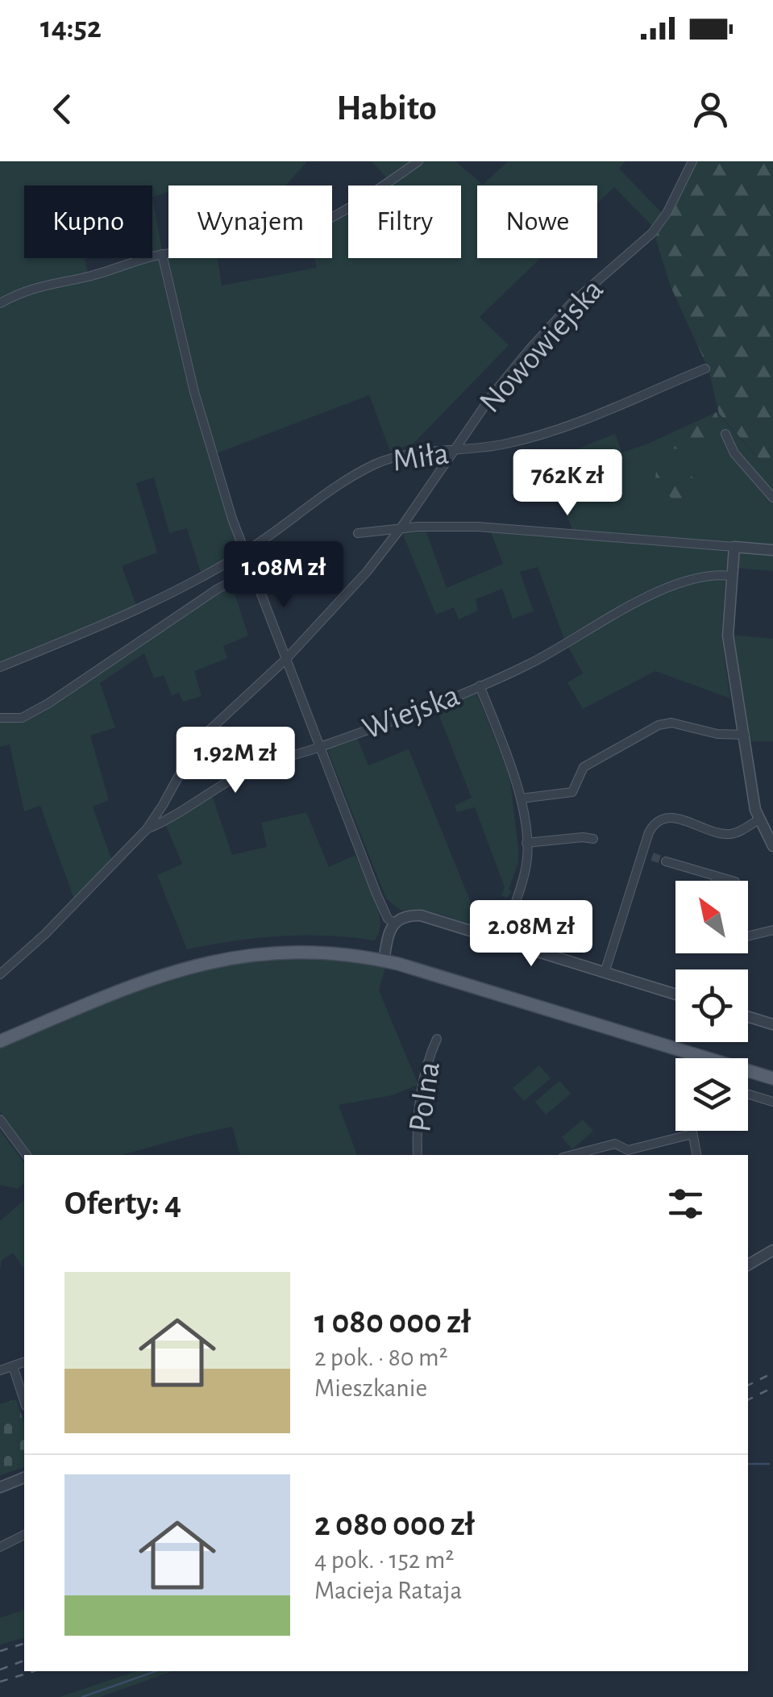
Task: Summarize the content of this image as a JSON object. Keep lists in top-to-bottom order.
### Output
{
  "streets": {
    "street": [
      "Nowowiejska",
      "Miła",
      "Wiejska",
      "Polna"
    ]
  },
  "crossings": [
    ["Nowowiejska", "Miła"],
    ["Nowowiejska", "Wiejska"]
  ],
  "north": "top left",
  "page": {
    "status": "14:52",
    "header": "Habito",
    "chip": [
      "Kupno",
      "Wynajem",
      "Filtry",
      "Nowe"
    ],
    "price": [
      "762K zł",
      "1.08M zł",
      "1.92M zł",
      "2.08M zł"
    ],
    "heading": "Oferty: 4",
    "list": [
      {
        "name": "1 080 000 zł",
        "note": "2 pok. · 80 m² · Mieszkanie"
      },
      {
        "name": "2 080 000 zł",
        "note": "4 pok. · 152 m² · Macieja Rataja"
      }
    ]
  }
}
